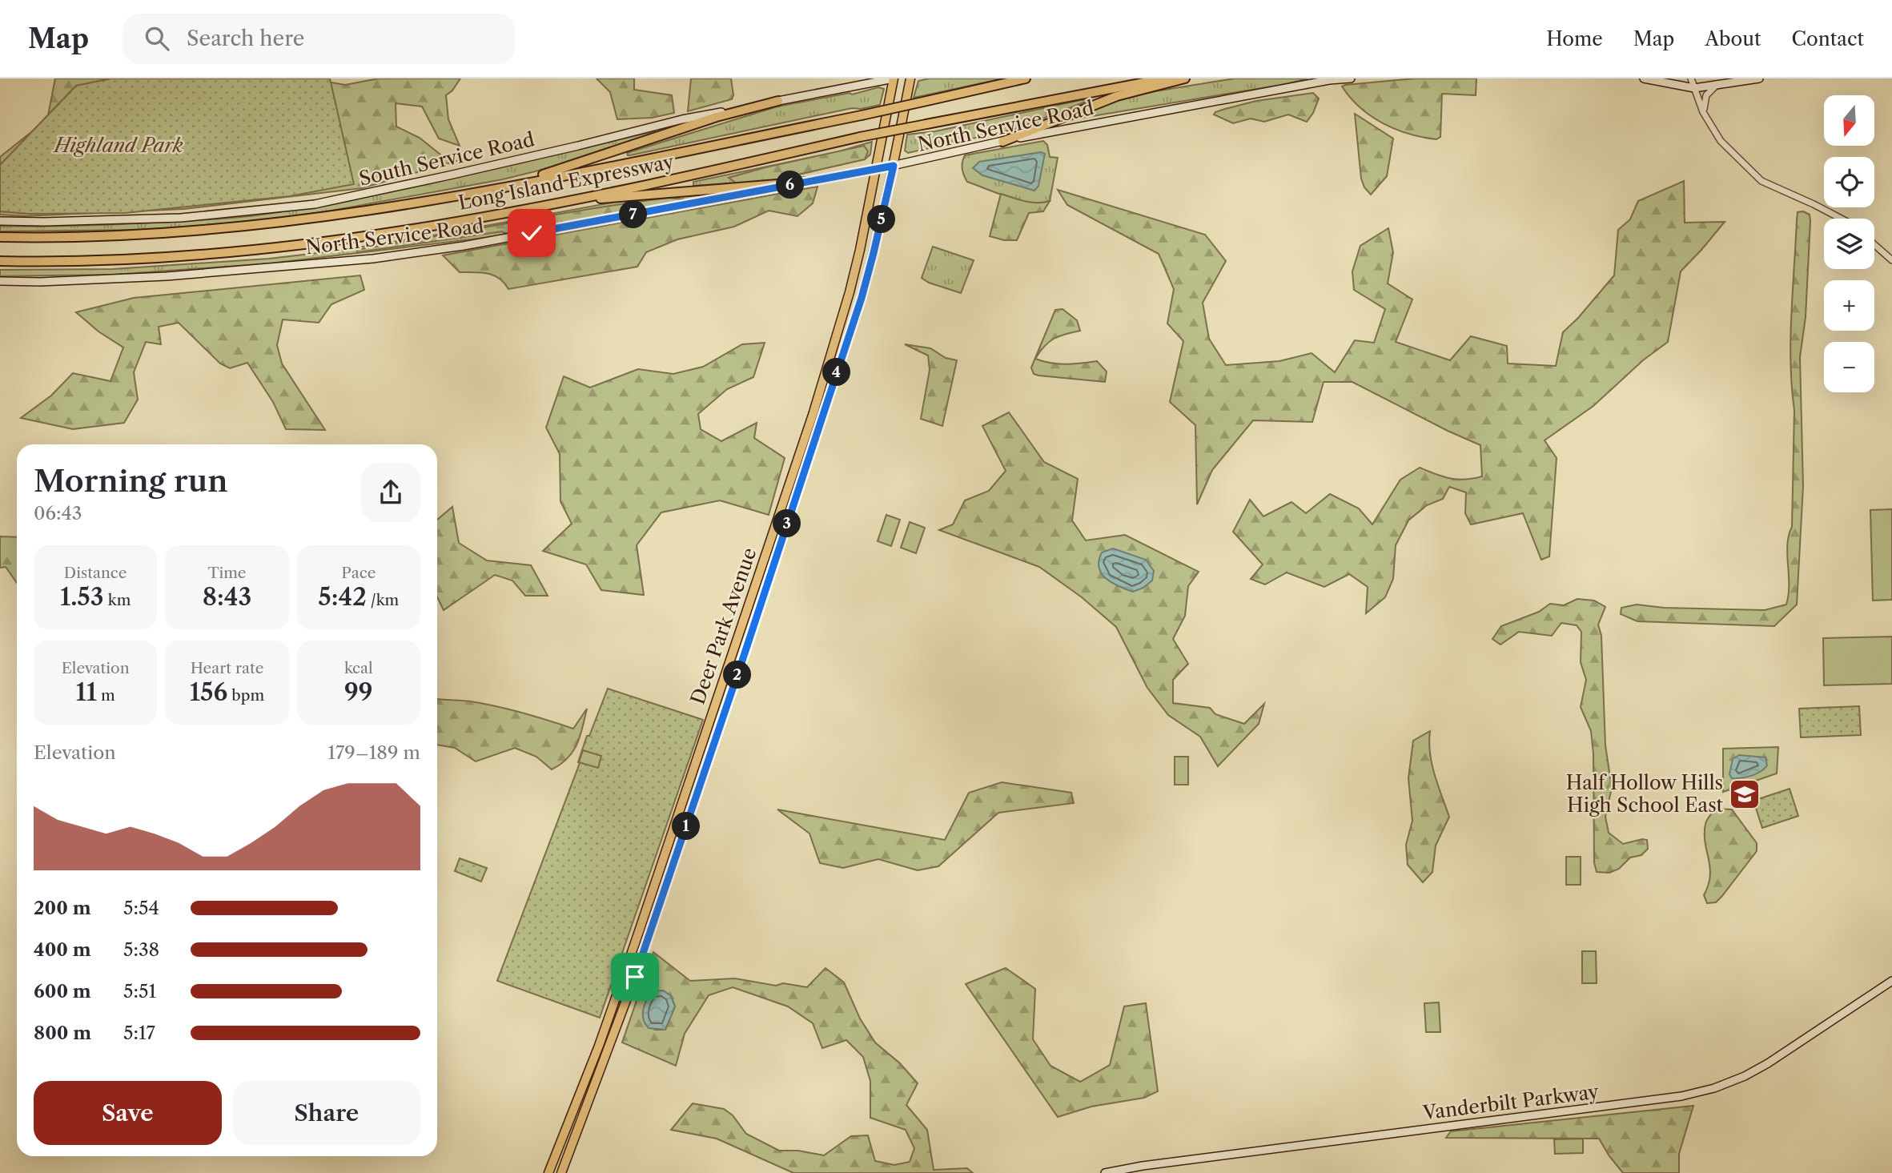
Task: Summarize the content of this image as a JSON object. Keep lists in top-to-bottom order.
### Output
{
  "streets": {
    "highway": ["Long Island Expressway"],
    "main road": [
      "North Service Road",
      "South Service Road",
      "Deer Park Avenue",
      "Vanderbilt Parkway"
    ]
  },
  "crossings": [
    ["North Service Road", "Deer Park Avenue"],
    ["South Service Road", "Deer Park Avenue"]
  ],
  "parks": ["Highland Park"],
  "places": {
    "school or university": ["Half Hollow Hills High School East"]
  },
  "north": "bottom",
  "page": {
    "header": "Map",
    "search": "Search here",
    "nav": [
      "Home",
      "Map",
      "About",
      "Contact"
    ],
    "map_buttons": ["+", "−"],
    "pins": [
      "6",
      "7",
      "5",
      "4",
      "3",
      "2",
      "1"
    ],
    "heading": ["Morning run", "06:43"],
    "stats": [
      ["Distance", "1.53 km"],
      ["Time", "8:43"],
      ["Pace", "5:42 /km"],
      ["Elevation", "11 m"],
      ["Heart rate", "156 bpm"],
      ["kcal", "99"]
    ],
    "chart": ["Elevation", "179–189 m"],
    "list": [
      {
        "name": "200 m",
        "note": "5:54"
      },
      {
        "name": "400 m",
        "note": "5:38"
      },
      {
        "name": "600 m",
        "note": "5:51"
      },
      {
        "name": "800 m",
        "note": "5:17"
      }
    ],
    "buttons": ["Save", "Share"]
  }
}
